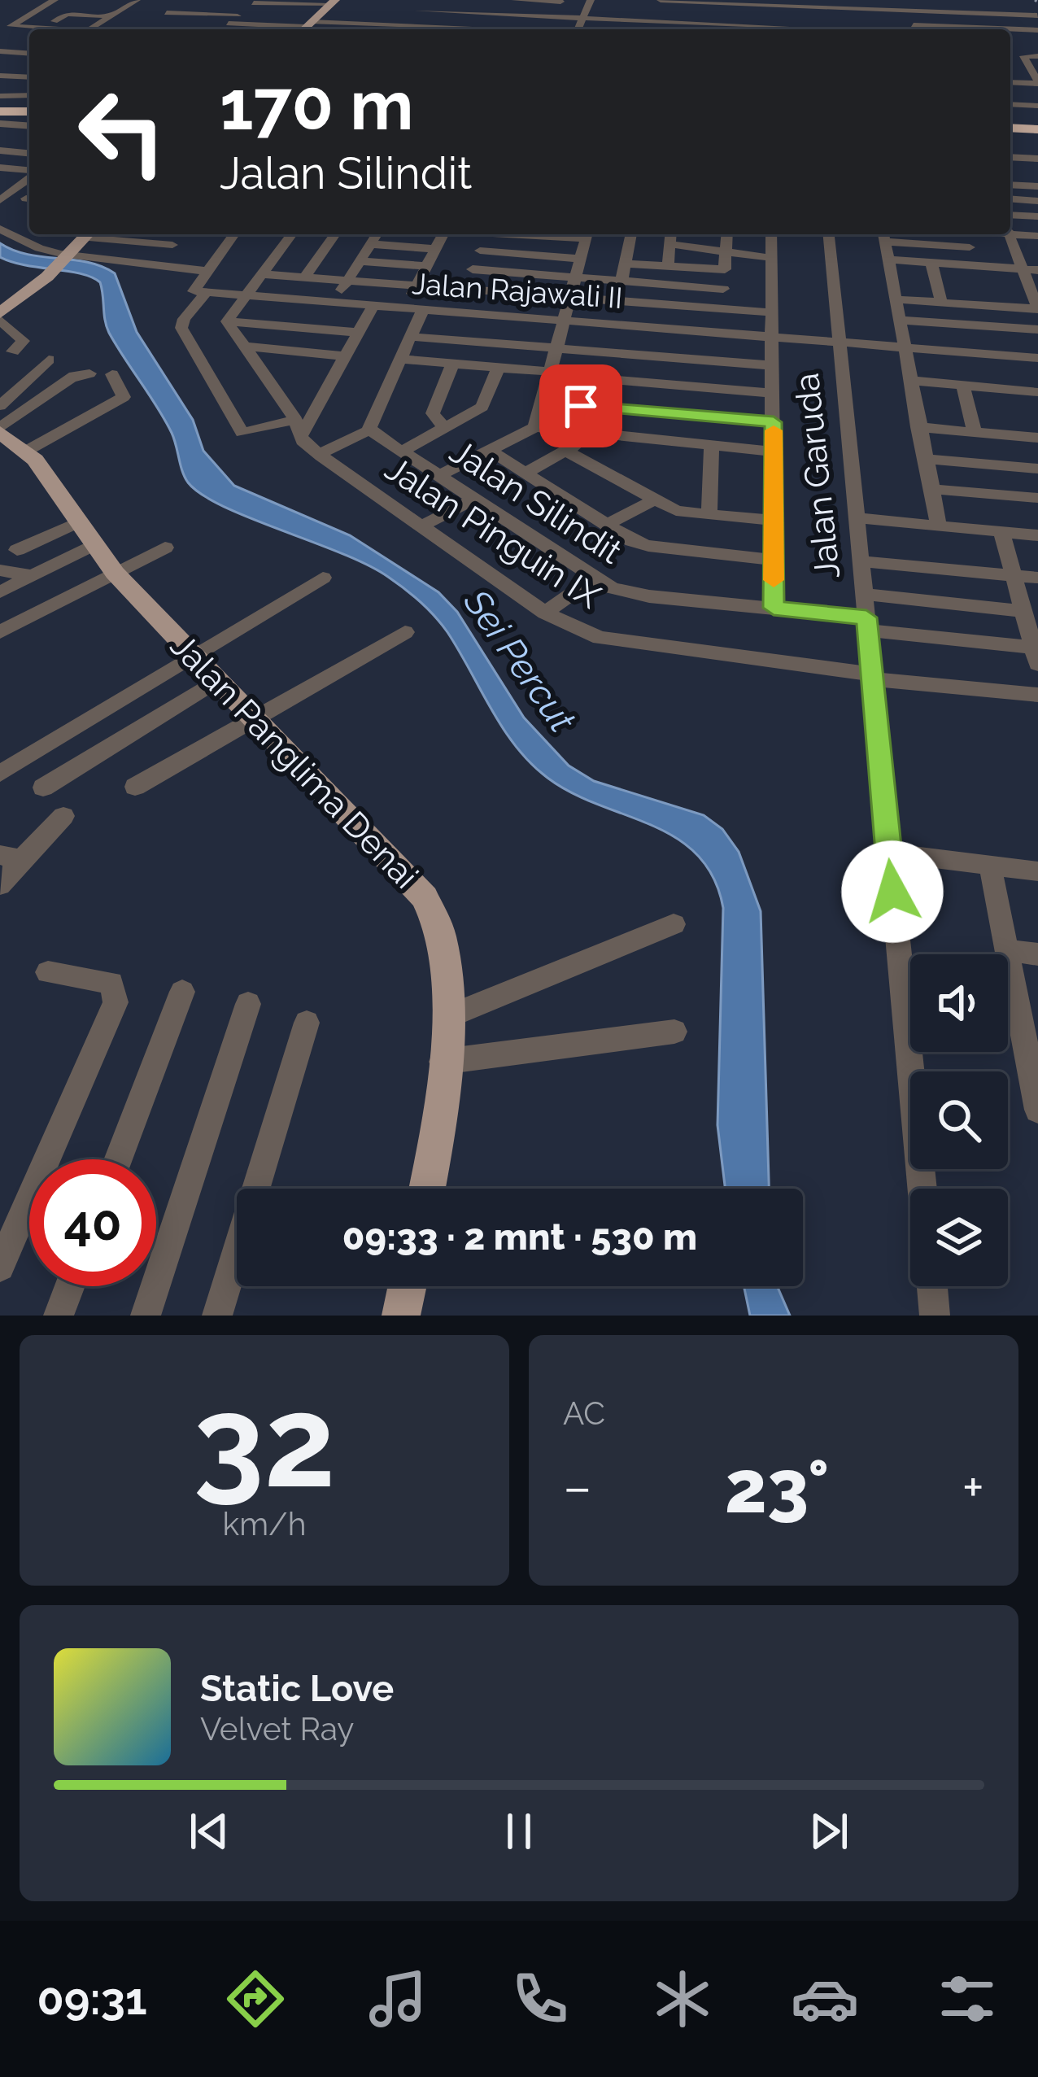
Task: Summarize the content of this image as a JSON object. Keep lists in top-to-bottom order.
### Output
{
  "streets": {
    "main road": ["Jalan Panglima Denai"],
    "street": [
      "Jalan Rajawali II",
      "Jalan Garuda",
      "Jalan Silindit",
      "Jalan Pinguin IX"
    ]
  },
  "crossings": [
    ["Jalan Rajawali II", "Jalan Garuda"],
    ["Jalan Garuda", "Jalan Silindit"],
    ["Jalan Garuda", "Jalan Pinguin IX"]
  ],
  "water": ["Sei Percut"],
  "page": {
    "turn": ["170 m", "Jalan Silindit"],
    "limit": "40",
    "trip": "09:33 · 2 mnt · 530 m",
    "tile": [
      ["32", "km/h"],
      "AC"
    ],
    "heat": ["−", "23°", "+"],
    "song": ["Static Love", "Velvet Ray"],
    "tabs": "09:31"
  }
}
